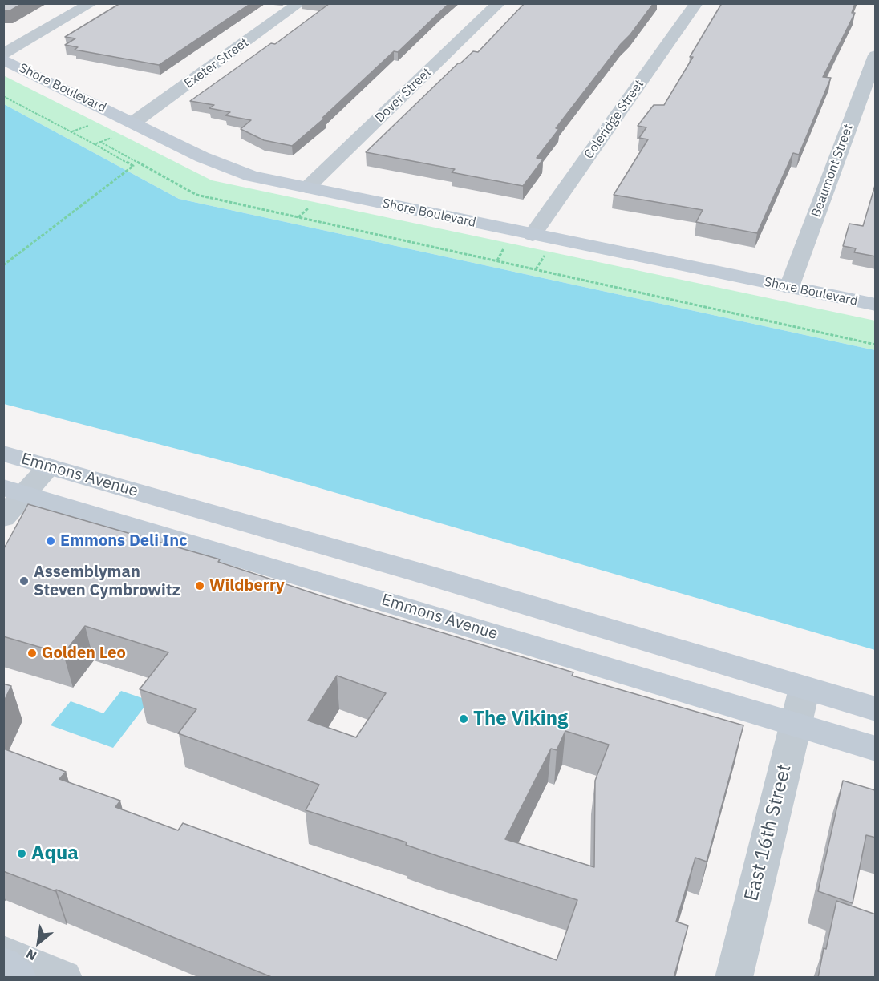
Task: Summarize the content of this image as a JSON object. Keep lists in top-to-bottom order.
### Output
{
  "streets": {
    "main road": ["Shore Boulevard", "Emmons Avenue"],
    "street": [
      "Exeter Street",
      "Dover Street",
      "Coleridge Street",
      "Beaumont Street",
      "East 16th Street"
    ]
  },
  "crossings": [
    ["Exeter Street", "Shore Boulevard"],
    ["Shore Boulevard", "Dover Street"],
    ["Shore Boulevard", "Coleridge Street"],
    ["Shore Boulevard", "Beaumont Street"],
    ["Emmons Avenue", "East 16th Street"]
  ],
  "places": [
    "Emmons Deli Inc",
    "Assemblyman Steven Cymbrowitz",
    "Wildberry",
    "Golden Leo",
    "The Viking",
    "Aqua"
  ],
  "north": "bottom left"
}
